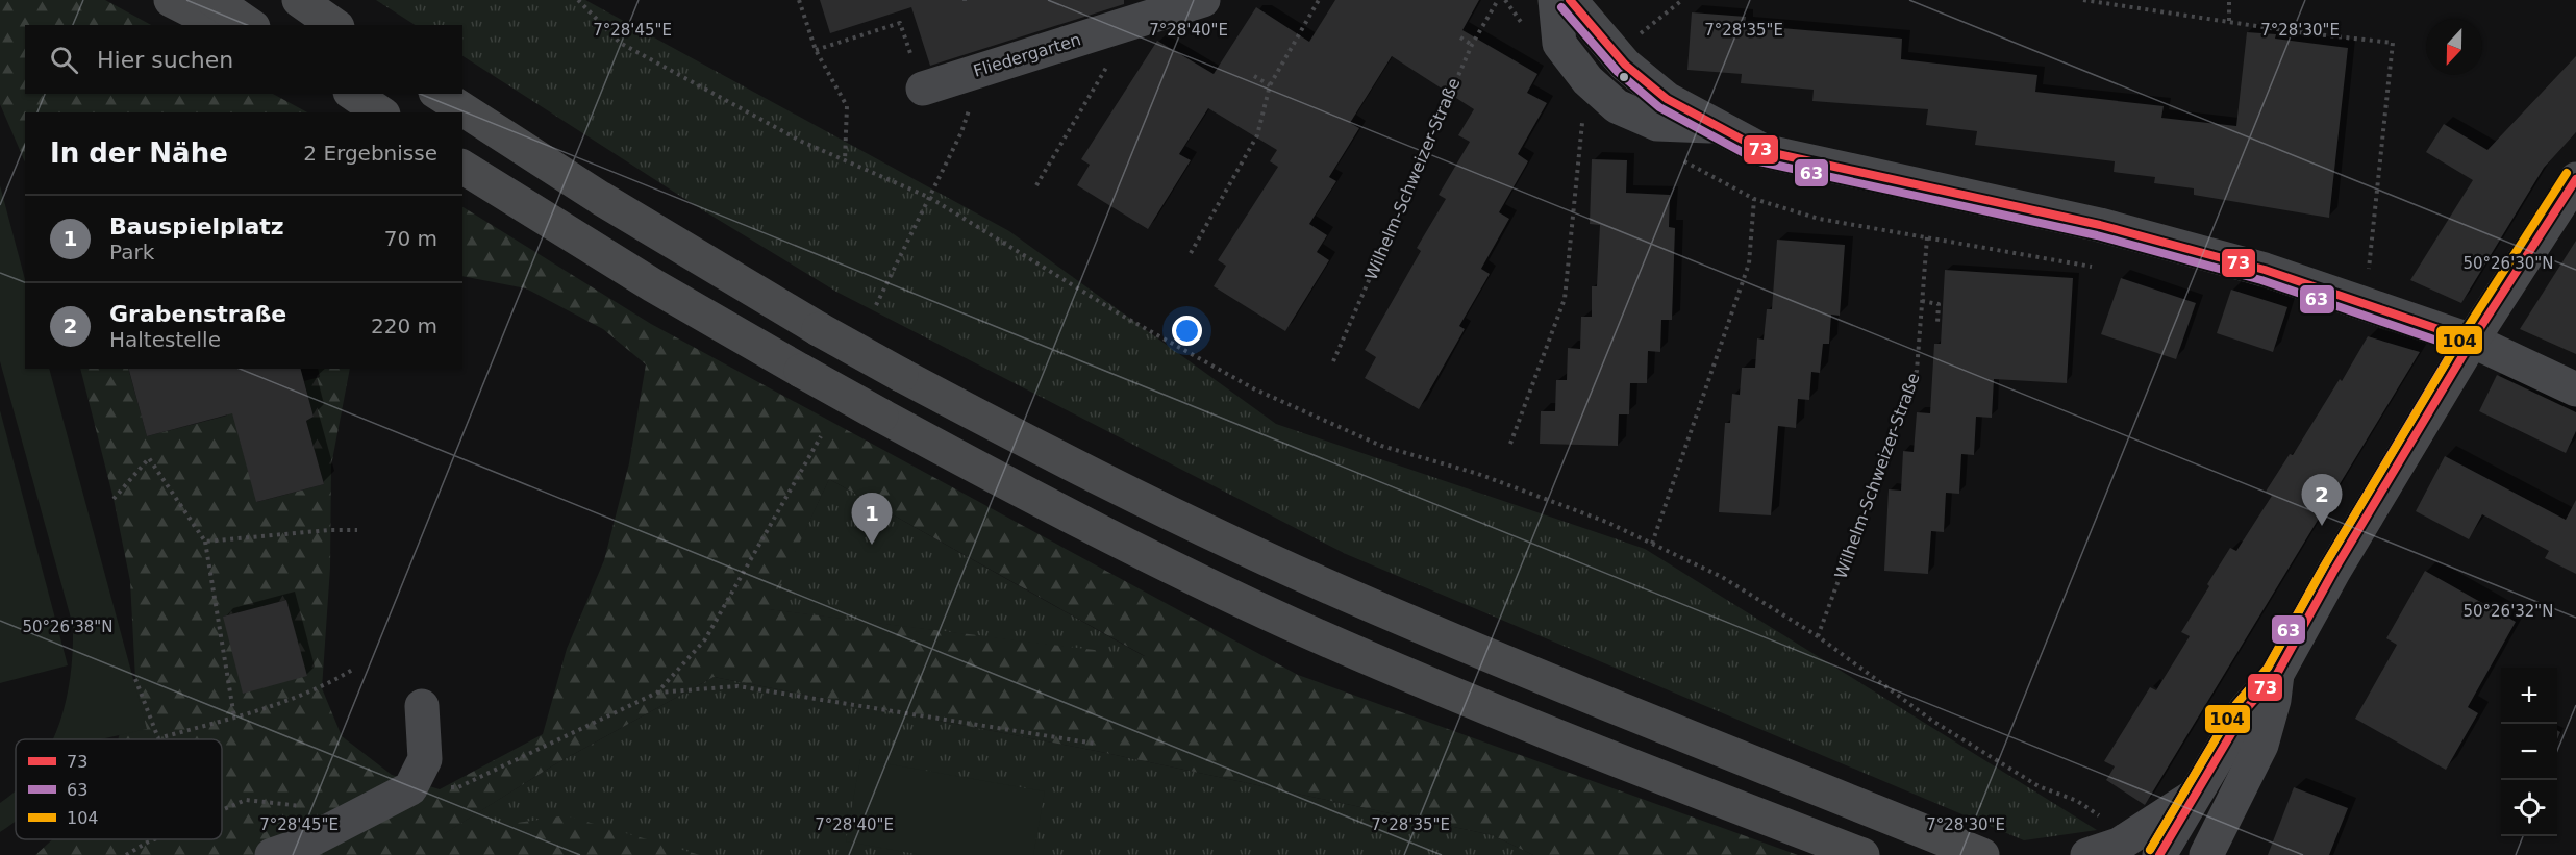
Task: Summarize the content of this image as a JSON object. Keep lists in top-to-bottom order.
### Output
{
  "streets": {
    "street": ["Fliedergarten"],
    "path": ["Wilhelm-Schweizer-Straße"]
  },
  "lines": ["transit line 73", "transit line 63", "transit line 104"],
  "legend": ["73", "63", "104"],
  "north": "bottom",
  "page": {
    "search": "Hier suchen",
    "heading": ["In der Nähe", "2 Ergebnisse"],
    "list": [
      {
        "mark": "1",
        "name": "Bauspielplatz",
        "note": "Park",
        "value": "70 m"
      },
      {
        "mark": "2",
        "name": "Grabenstraße",
        "note": "Haltestelle",
        "value": "220 m"
      }
    ],
    "pins": ["2", "1"],
    "map_buttons": ["+", "−"]
  },
  "coordinates": [
    "7°28'45\"E",
    "7°28'40\"E",
    "7°28'35\"E",
    "7°28'30\"E",
    "50°26'30\"N",
    "50°26'32\"N",
    "50°26'38\"N"
  ]
}
